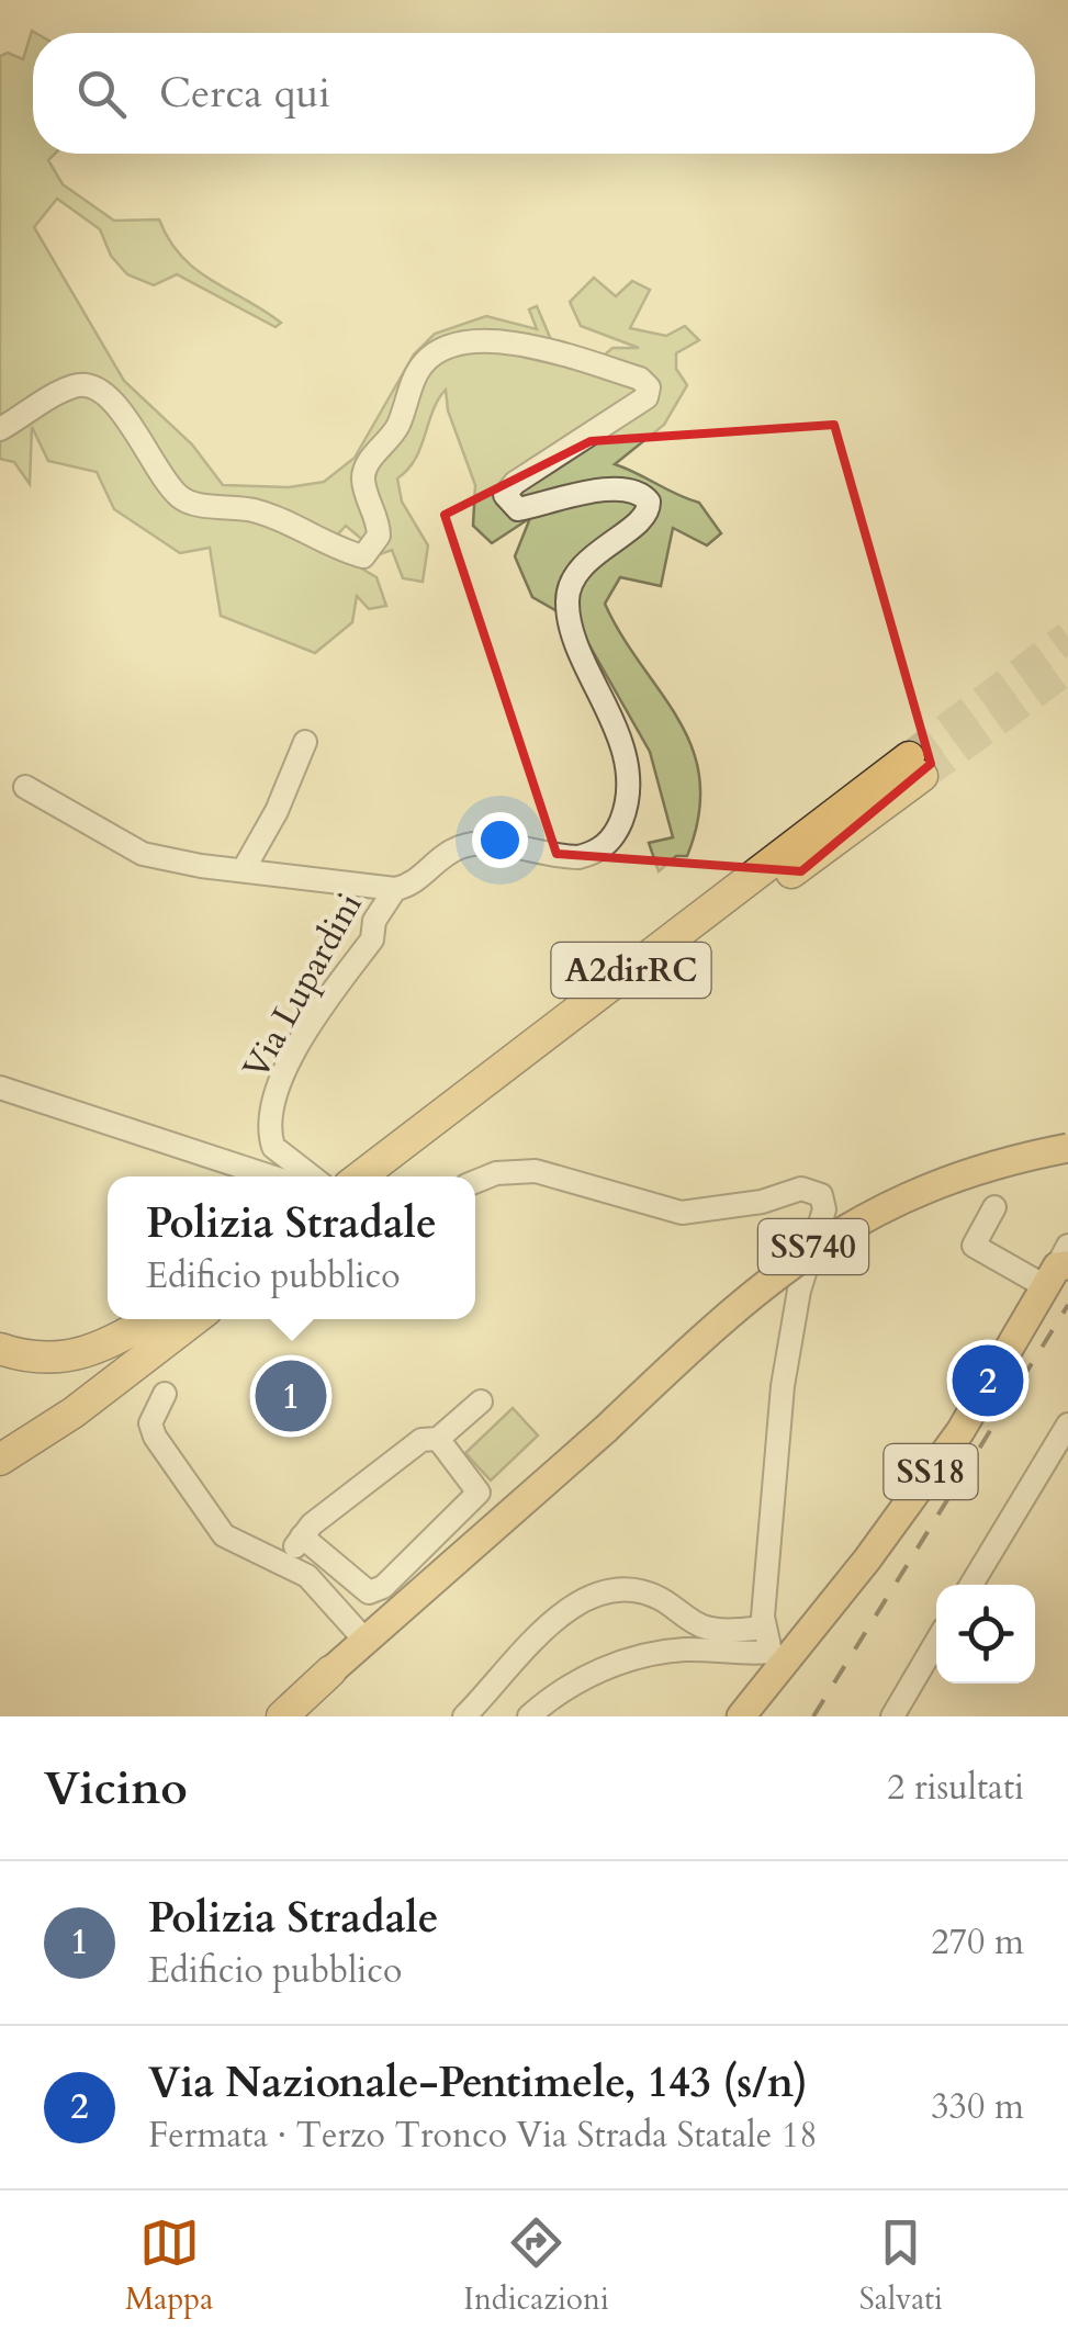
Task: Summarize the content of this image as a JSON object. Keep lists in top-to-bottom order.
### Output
{
  "streets": {
    "highway": ["A2dirRC"],
    "main road": ["SS740", "SS18"],
    "street": ["Via Lupardini"]
  },
  "page": {
    "search": "Cerca qui",
    "popup": ["Polizia Stradale", "Edificio pubblico"],
    "pins": ["2", "1"],
    "heading": ["Vicino", "2 risultati"],
    "list": [
      {
        "mark": "1",
        "name": "Polizia Stradale",
        "note": "Edificio pubblico",
        "value": "270 m"
      },
      {
        "mark": "2",
        "name": "Via Nazionale-Pentimele, 143 (s/n)",
        "note": "Fermata · Terzo Tronco Via Strada Statale 18",
        "value": "330 m"
      }
    ],
    "nav": ["Mappa", "Indicazioni", "Salvati"]
  }
}
